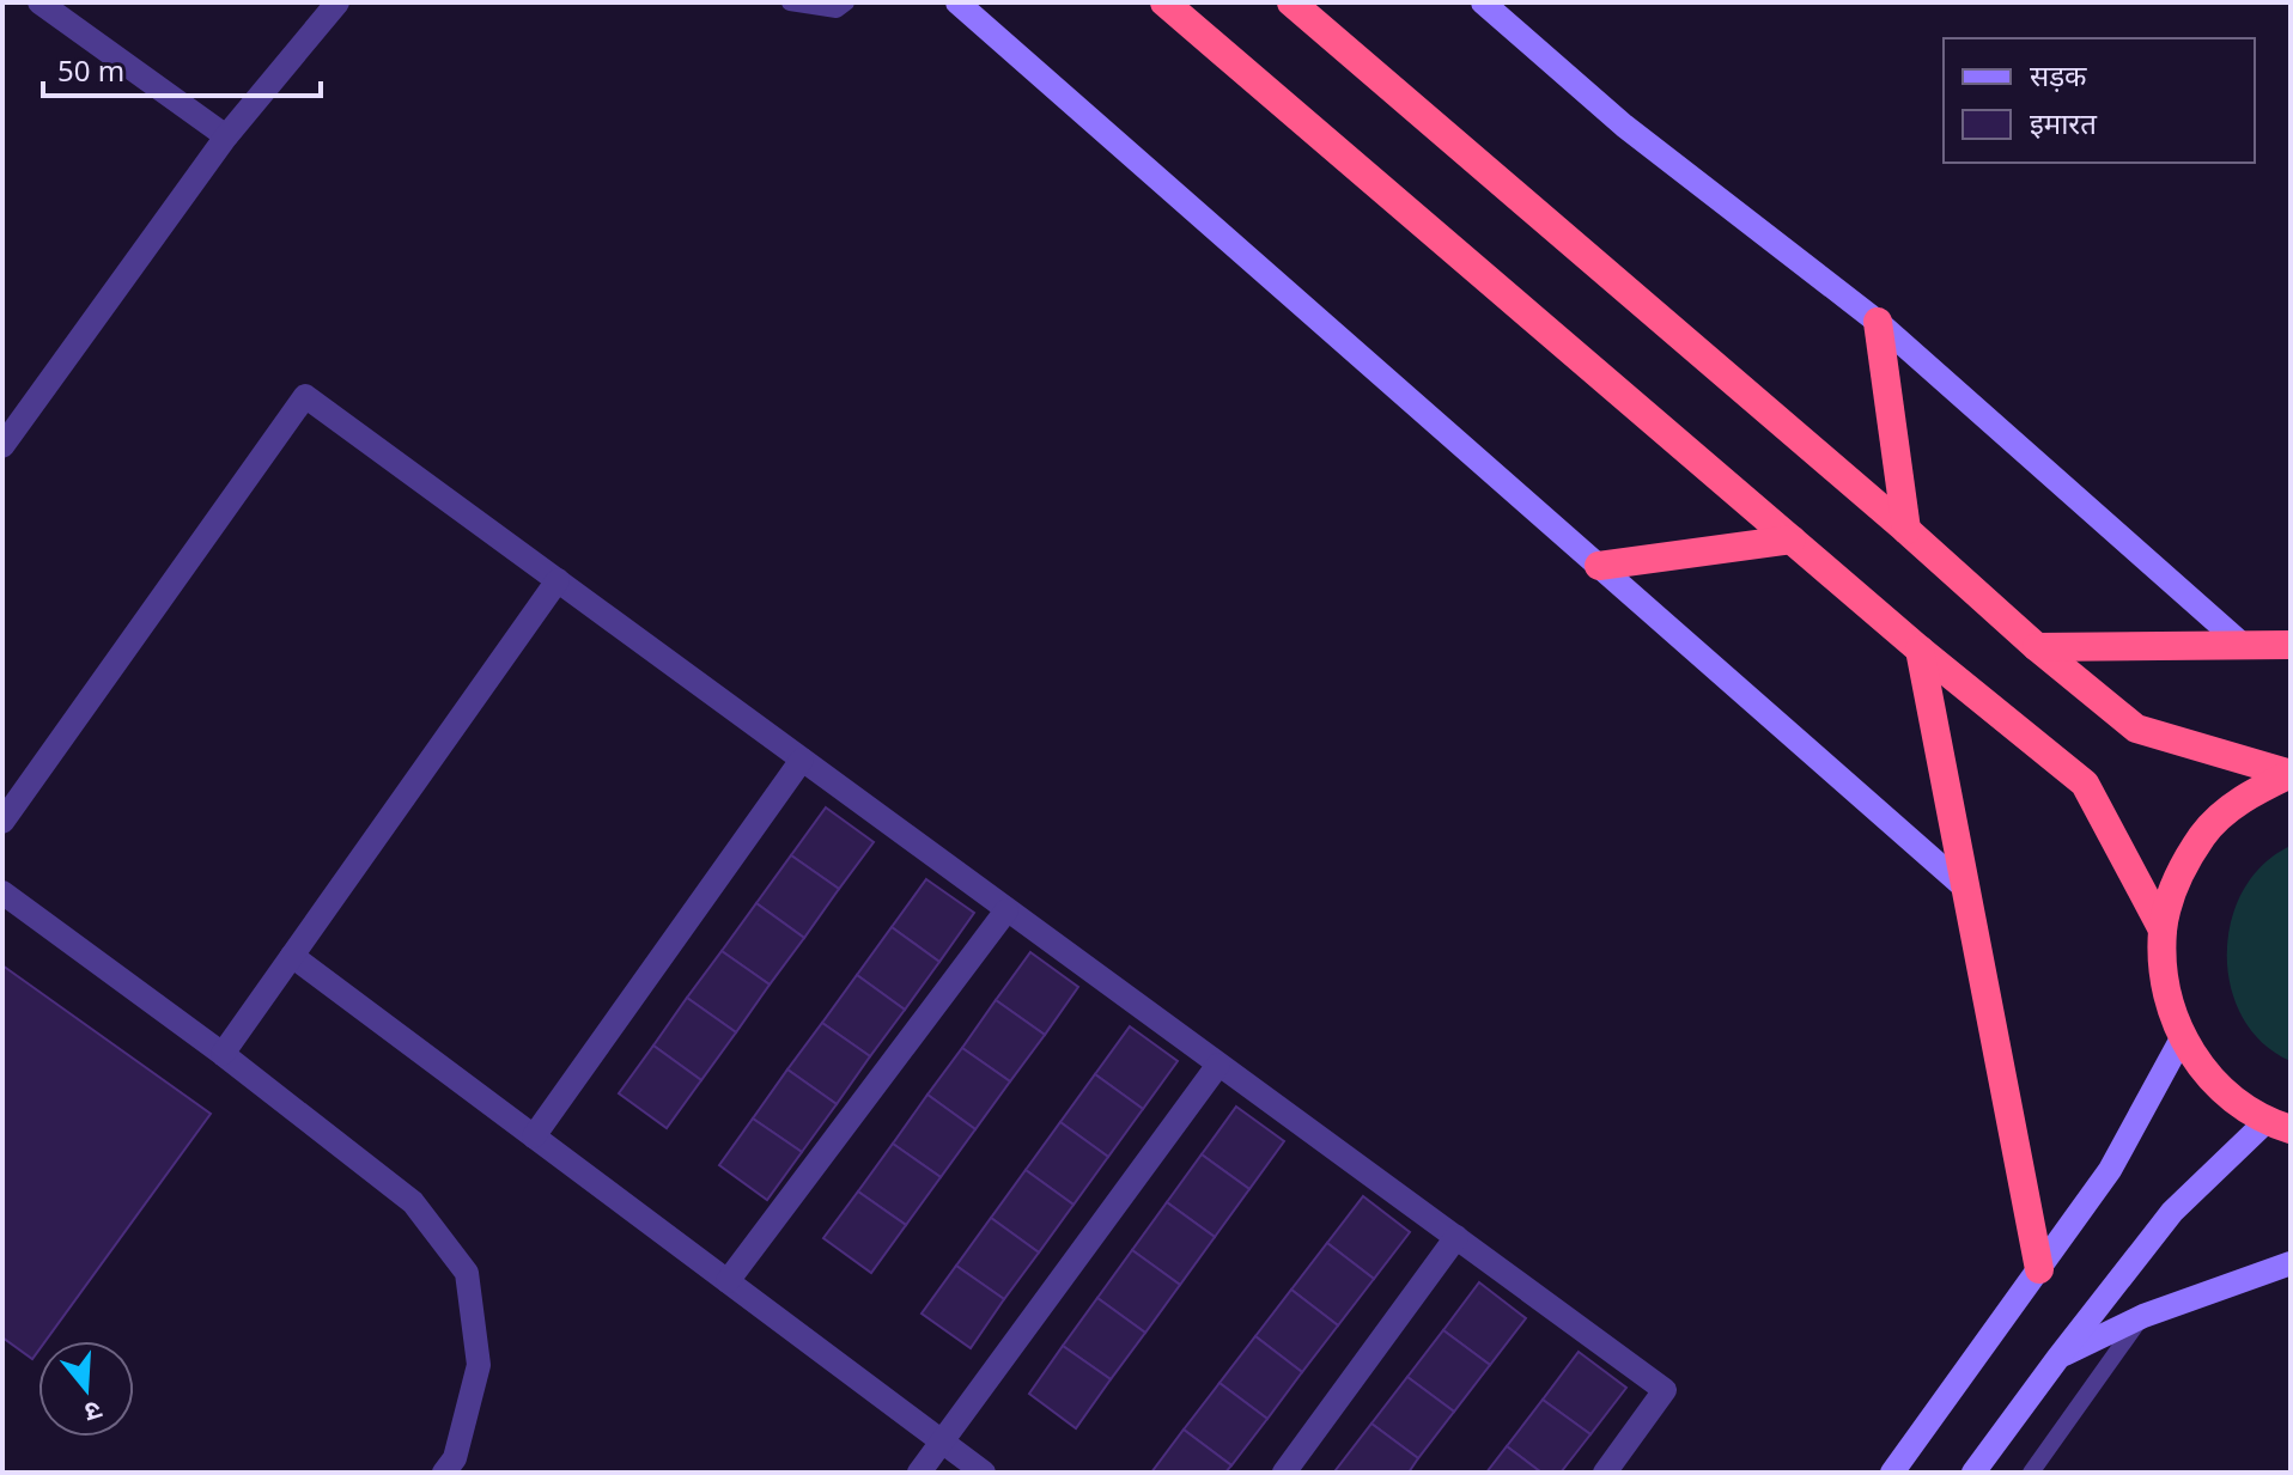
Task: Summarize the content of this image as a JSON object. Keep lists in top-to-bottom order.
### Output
{
  "legend": ["सड़क", "इमारत"],
  "scale_bar": "50 m",
  "north": "bottom"
}
